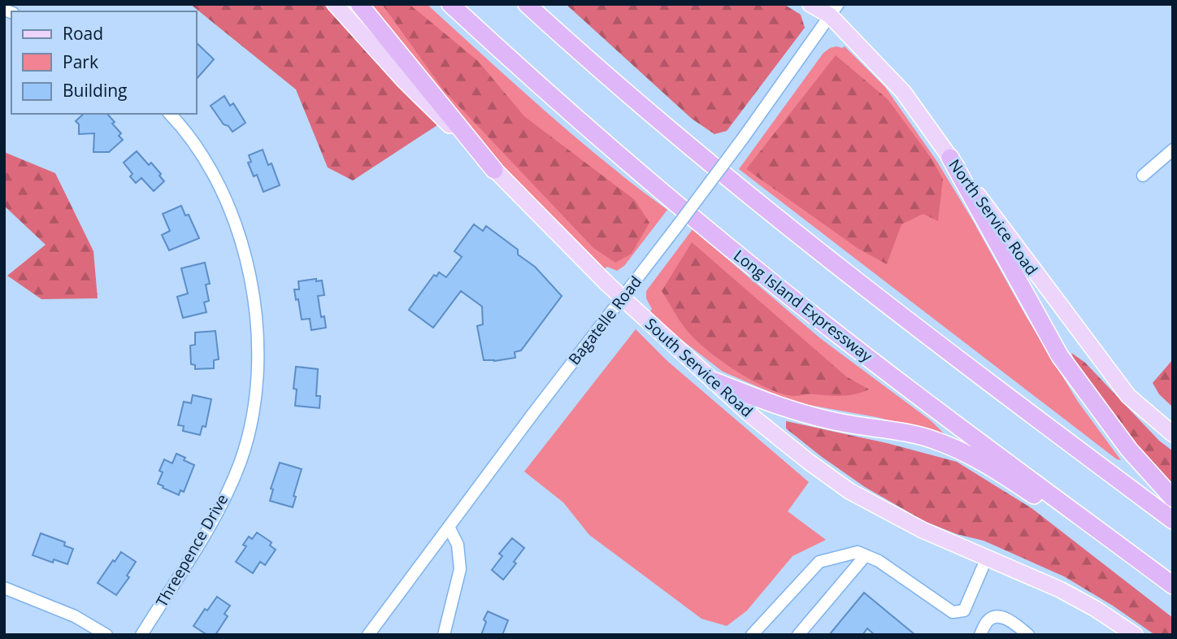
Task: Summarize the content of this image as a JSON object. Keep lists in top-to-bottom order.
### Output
{
  "streets": {
    "highway": ["Long Island Expressway"],
    "main road": ["North Service Road", "South Service Road"],
    "street": ["Bagatelle Road", "Threepence Drive"]
  },
  "crossings": [
    ["North Service Road", "Bagatelle Road"],
    ["Bagatelle Road", "South Service Road"]
  ],
  "legend": ["Road", "Park", "Building"]
}
